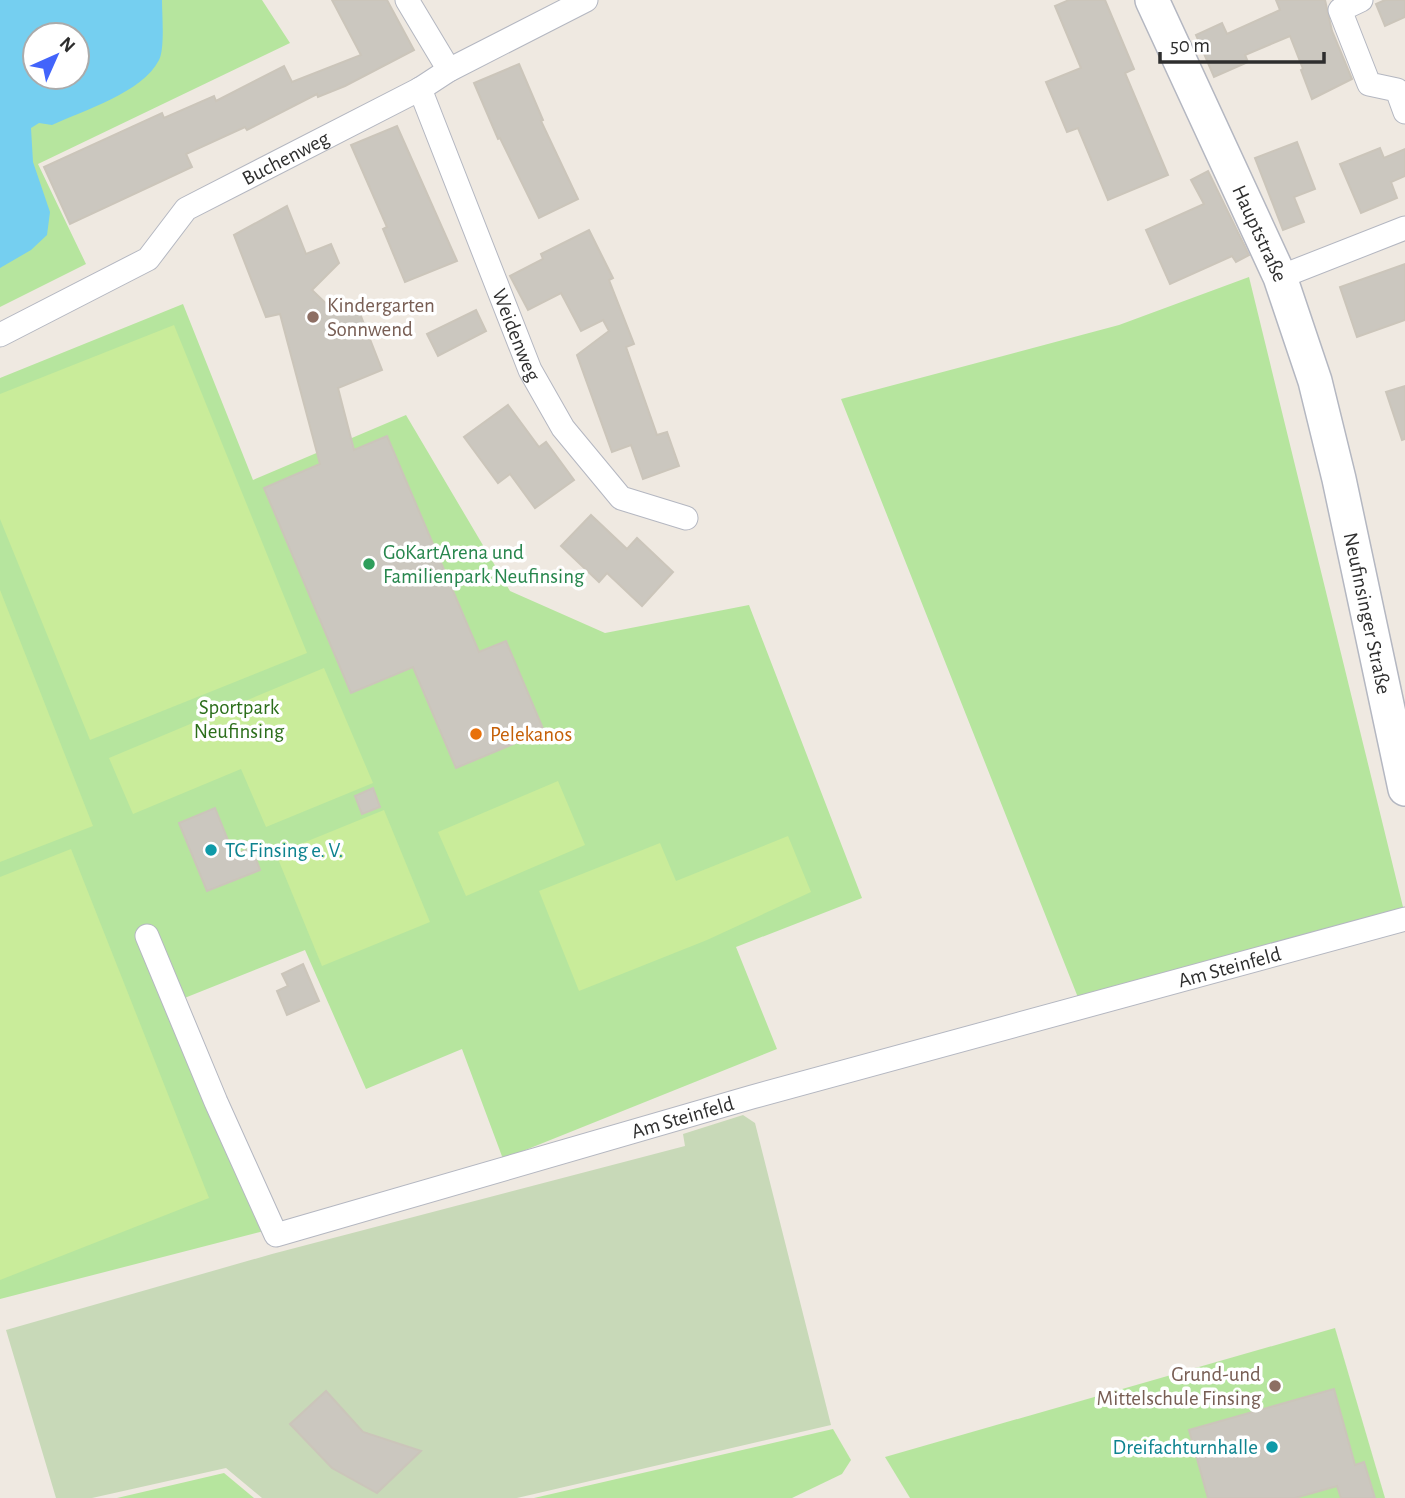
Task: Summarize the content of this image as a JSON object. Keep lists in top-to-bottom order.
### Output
{
  "streets": {
    "street": [
      "Buchenweg",
      "Hauptstraße",
      "Weidenweg",
      "Neufinsinger Straße",
      "Am Steinfeld"
    ]
  },
  "crossings": [
    ["Buchenweg", "Weidenweg"],
    ["Hauptstraße", "Neufinsinger Straße"]
  ],
  "parks": ["Sportpark Neufinsing"],
  "places": [
    "Kindergarten Sonnwend",
    "GoKartArena und Familienpark Neufinsing",
    "Pelekanos",
    "TC Finsing e. V.",
    "Grund-und Mittelschule Finsing",
    "Dreifachturnhalle"
  ],
  "scale_bar": "50 m",
  "north": "top right"
}
